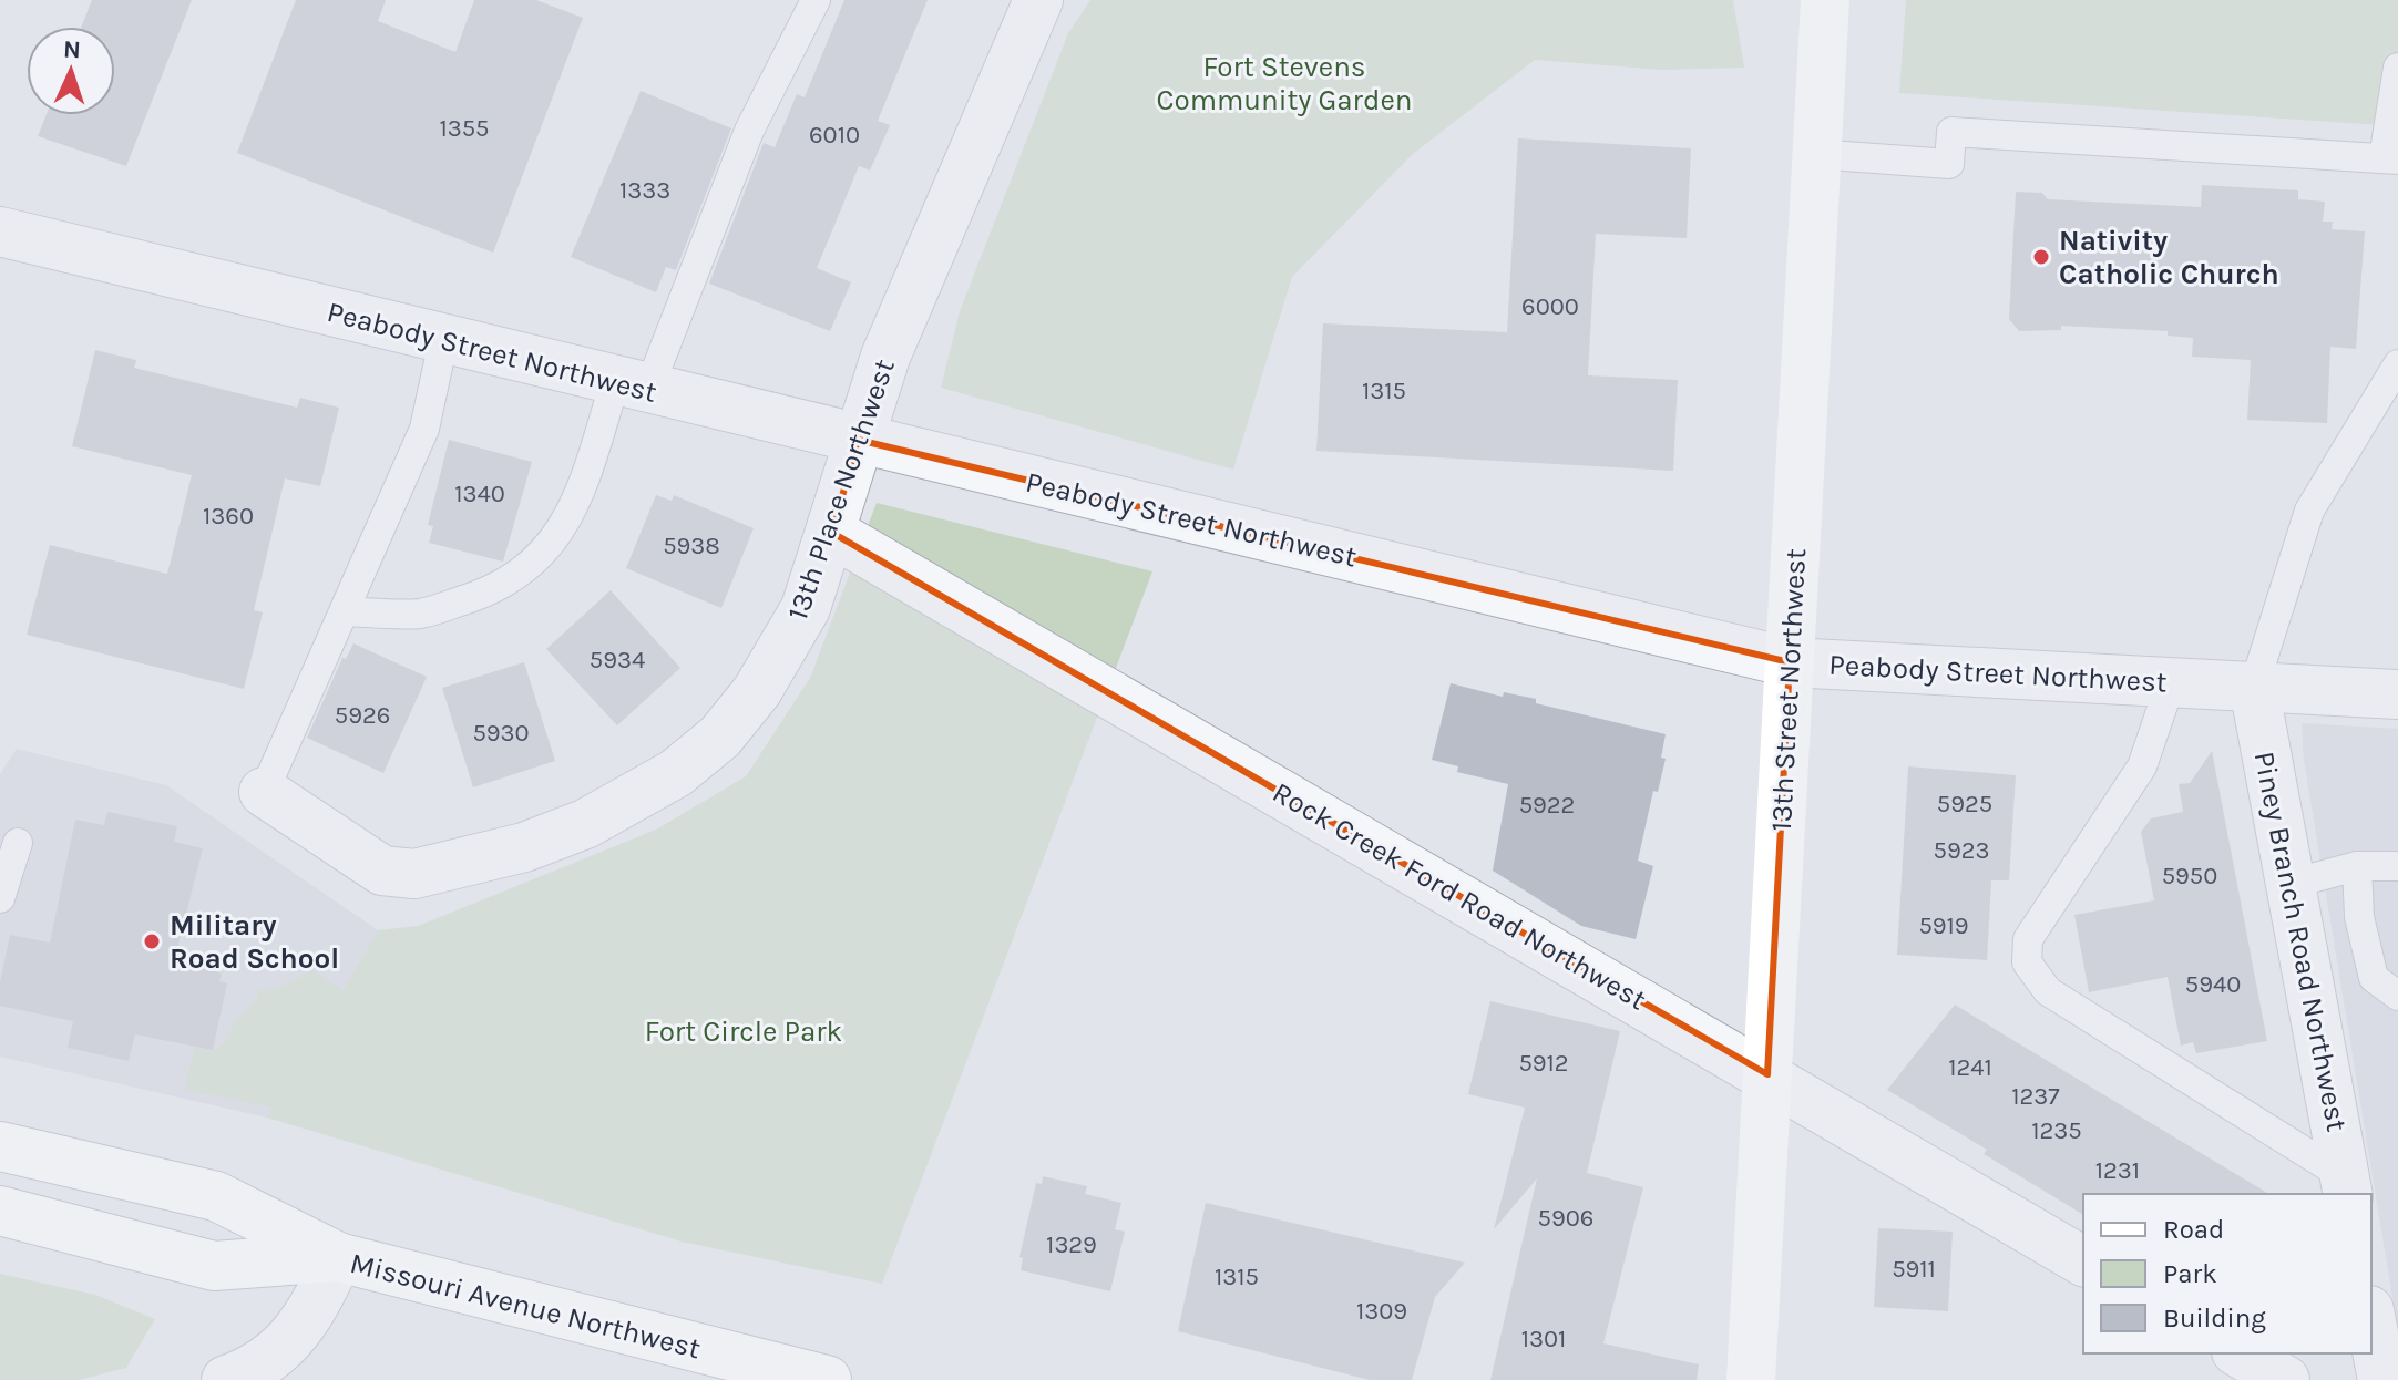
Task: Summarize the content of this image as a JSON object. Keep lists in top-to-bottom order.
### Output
{
  "streets": {
    "street": [
      "Peabody Street Northwest",
      "13th Place Northwest",
      "13th Street Northwest",
      "Rock Creek Ford Road Northwest",
      "Piney Branch Road Northwest",
      "Missouri Avenue Northwest"
    ]
  },
  "crossings": [
    ["Peabody Street Northwest", "13th Place Northwest"],
    ["Peabody Street Northwest", "13th Street Northwest"],
    ["Peabody Street Northwest", "Piney Branch Road Northwest"],
    ["13th Place Northwest", "Rock Creek Ford Road Northwest"],
    ["13th Street Northwest", "Rock Creek Ford Road Northwest"]
  ],
  "parks": ["Fort Stevens Community Garden", "Fort Circle Park"],
  "places": ["Nativity Catholic Church", "Military Road School"],
  "house_numbers": [
    "1355",
    "6010",
    "1333",
    "6000",
    "1315",
    "1340",
    "1360",
    "5938",
    "5934",
    "5926",
    "5930",
    "5925",
    "5922",
    "5923",
    "5950",
    "5919",
    "5940",
    "5912",
    "1241",
    "1237",
    "1235",
    "1231",
    "5906",
    "1329",
    "5911",
    "1315",
    "1309",
    "1301"
  ],
  "legend": ["Road", "Park", "Building"],
  "north": "top"
}
